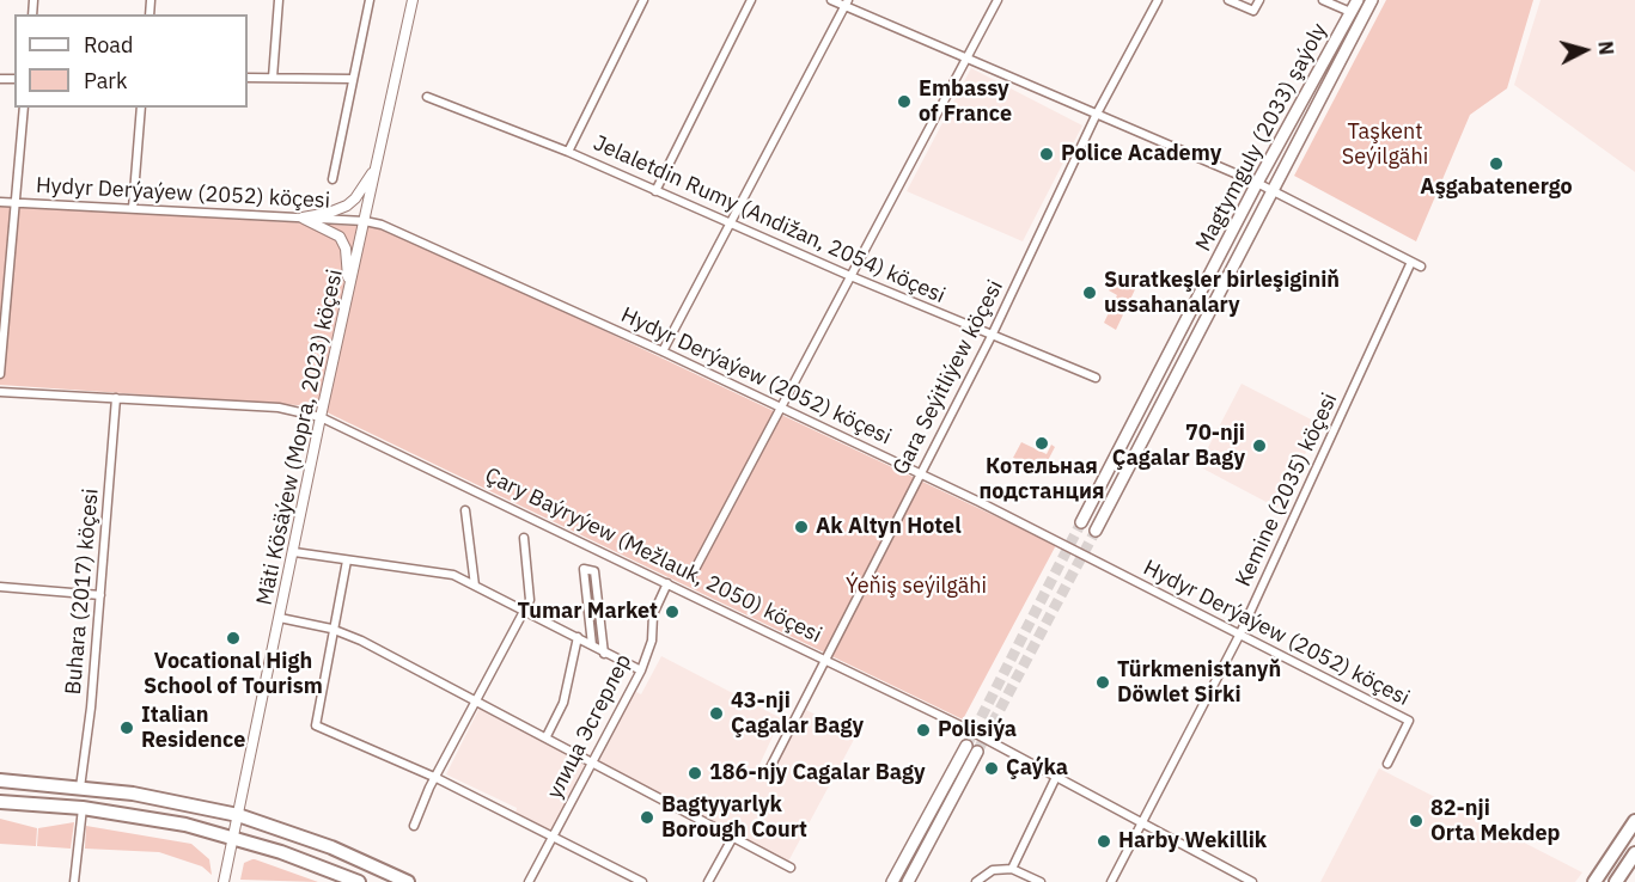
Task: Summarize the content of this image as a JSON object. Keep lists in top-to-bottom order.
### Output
{
  "streets": {
    "main road": ["Magtymguly (2033) şaýoly"],
    "street": [
      "Hydyr Derýaýew (2052) köçesi",
      "Jelaletdin Rumy (Andižan, 2054) köçesi",
      "Gara Seýitliýew köçesi",
      "Mäti Kösäýew (Mopra, 2023) köçesi",
      "Kemine (2035) köçesi",
      "Çary Baýryýew (Mežlauk, 2050) köçesi",
      "Buhara (2017) köçesi",
      "улица Эсгерлер"
    ]
  },
  "crossings": [
    ["Hydyr Derýaýew (2052) köçesi", "Gara Seýitliýew köçesi"],
    ["Hydyr Derýaýew (2052) köçesi", "Mäti Kösäýew (Mopra, 2023) köçesi"],
    ["Hydyr Derýaýew (2052) köçesi", "Kemine (2035) köçesi"],
    ["Jelaletdin Rumy (Andižan, 2054) köçesi", "Gara Seýitliýew köçesi"],
    ["Gara Seýitliýew köçesi", "Çary Baýryýew (Mežlauk, 2050) köçesi"],
    ["Mäti Kösäýew (Mopra, 2023) köçesi", "Çary Baýryýew (Mežlauk, 2050) köçesi"],
    ["Kemine (2035) köçesi", "Çary Baýryýew (Mežlauk, 2050) köçesi"],
    ["Çary Baýryýew (Mežlauk, 2050) köçesi", "Buhara (2017) köçesi"],
    ["Çary Baýryýew (Mežlauk, 2050) köçesi", "улица Эсгерлер"]
  ],
  "parks": ["Taşkent Seýilgähi", "Ýeňiş seýilgähi"],
  "places": [
    "Embassy of France",
    "Police Academy",
    "Aşgabatenergo",
    "Suratkeşler birleşiginiň ussahanalary",
    "Котельная подстанция",
    "70-nji Çagalar Bagy",
    "Ak Altyn Hotel",
    "Tumar Market",
    "Vocational High School of Tourism",
    "Türkmenistanyň Döwlet Sirki",
    "43-nji Çagalar Bagy",
    "Italian Residence",
    "Polisiýa",
    "Çaýka",
    "186-njy Cagalar Bagy",
    "Bagtyyarlyk Borough Court",
    "82-nji Orta Mekdep",
    "Harby Wekillik"
  ],
  "legend": ["Road", "Park"],
  "north": "right"
}
